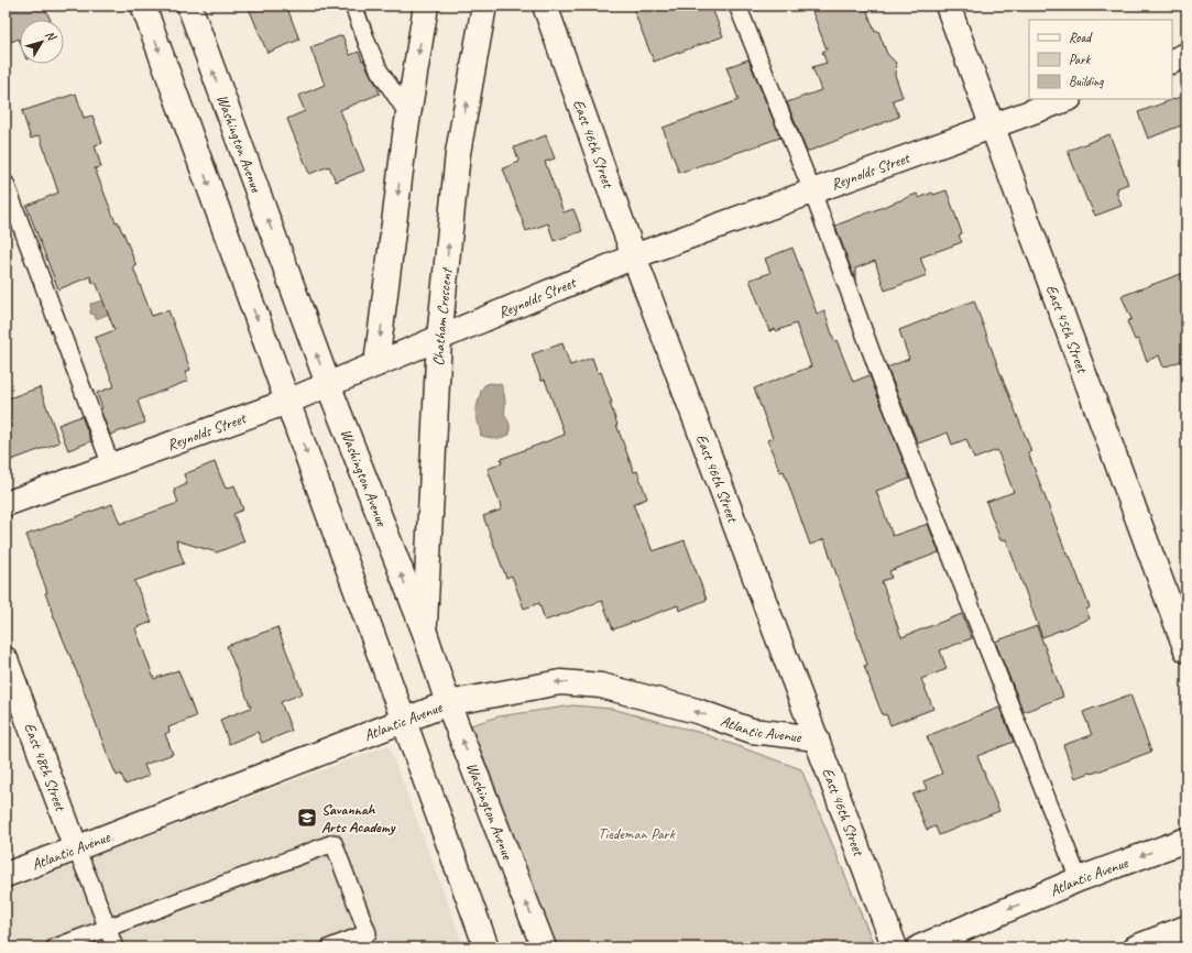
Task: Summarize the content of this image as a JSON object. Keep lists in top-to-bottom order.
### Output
{
  "streets": {
    "street": [
      "Washington Avenue",
      "East 46th Street",
      "Reynolds Street",
      "Chatham Crescent",
      "East 45th Street",
      "Atlantic Avenue",
      "East 48th Street"
    ]
  },
  "crossings": [
    ["Washington Avenue", "Reynolds Street"],
    ["Washington Avenue", "Chatham Crescent"],
    ["Washington Avenue", "Atlantic Avenue"],
    ["East 46th Street", "Reynolds Street"],
    ["East 46th Street", "Atlantic Avenue"],
    ["Reynolds Street", "Chatham Crescent"],
    ["Reynolds Street", "East 45th Street"],
    ["Atlantic Avenue", "East 48th Street"]
  ],
  "one_way": ["Atlantic Avenue"],
  "parks": ["Tiedeman Park"],
  "places": {
    "school or university": ["Savannah Arts Academy"]
  },
  "legend": ["Road", "Park", "Building"],
  "north": "top right"
}
